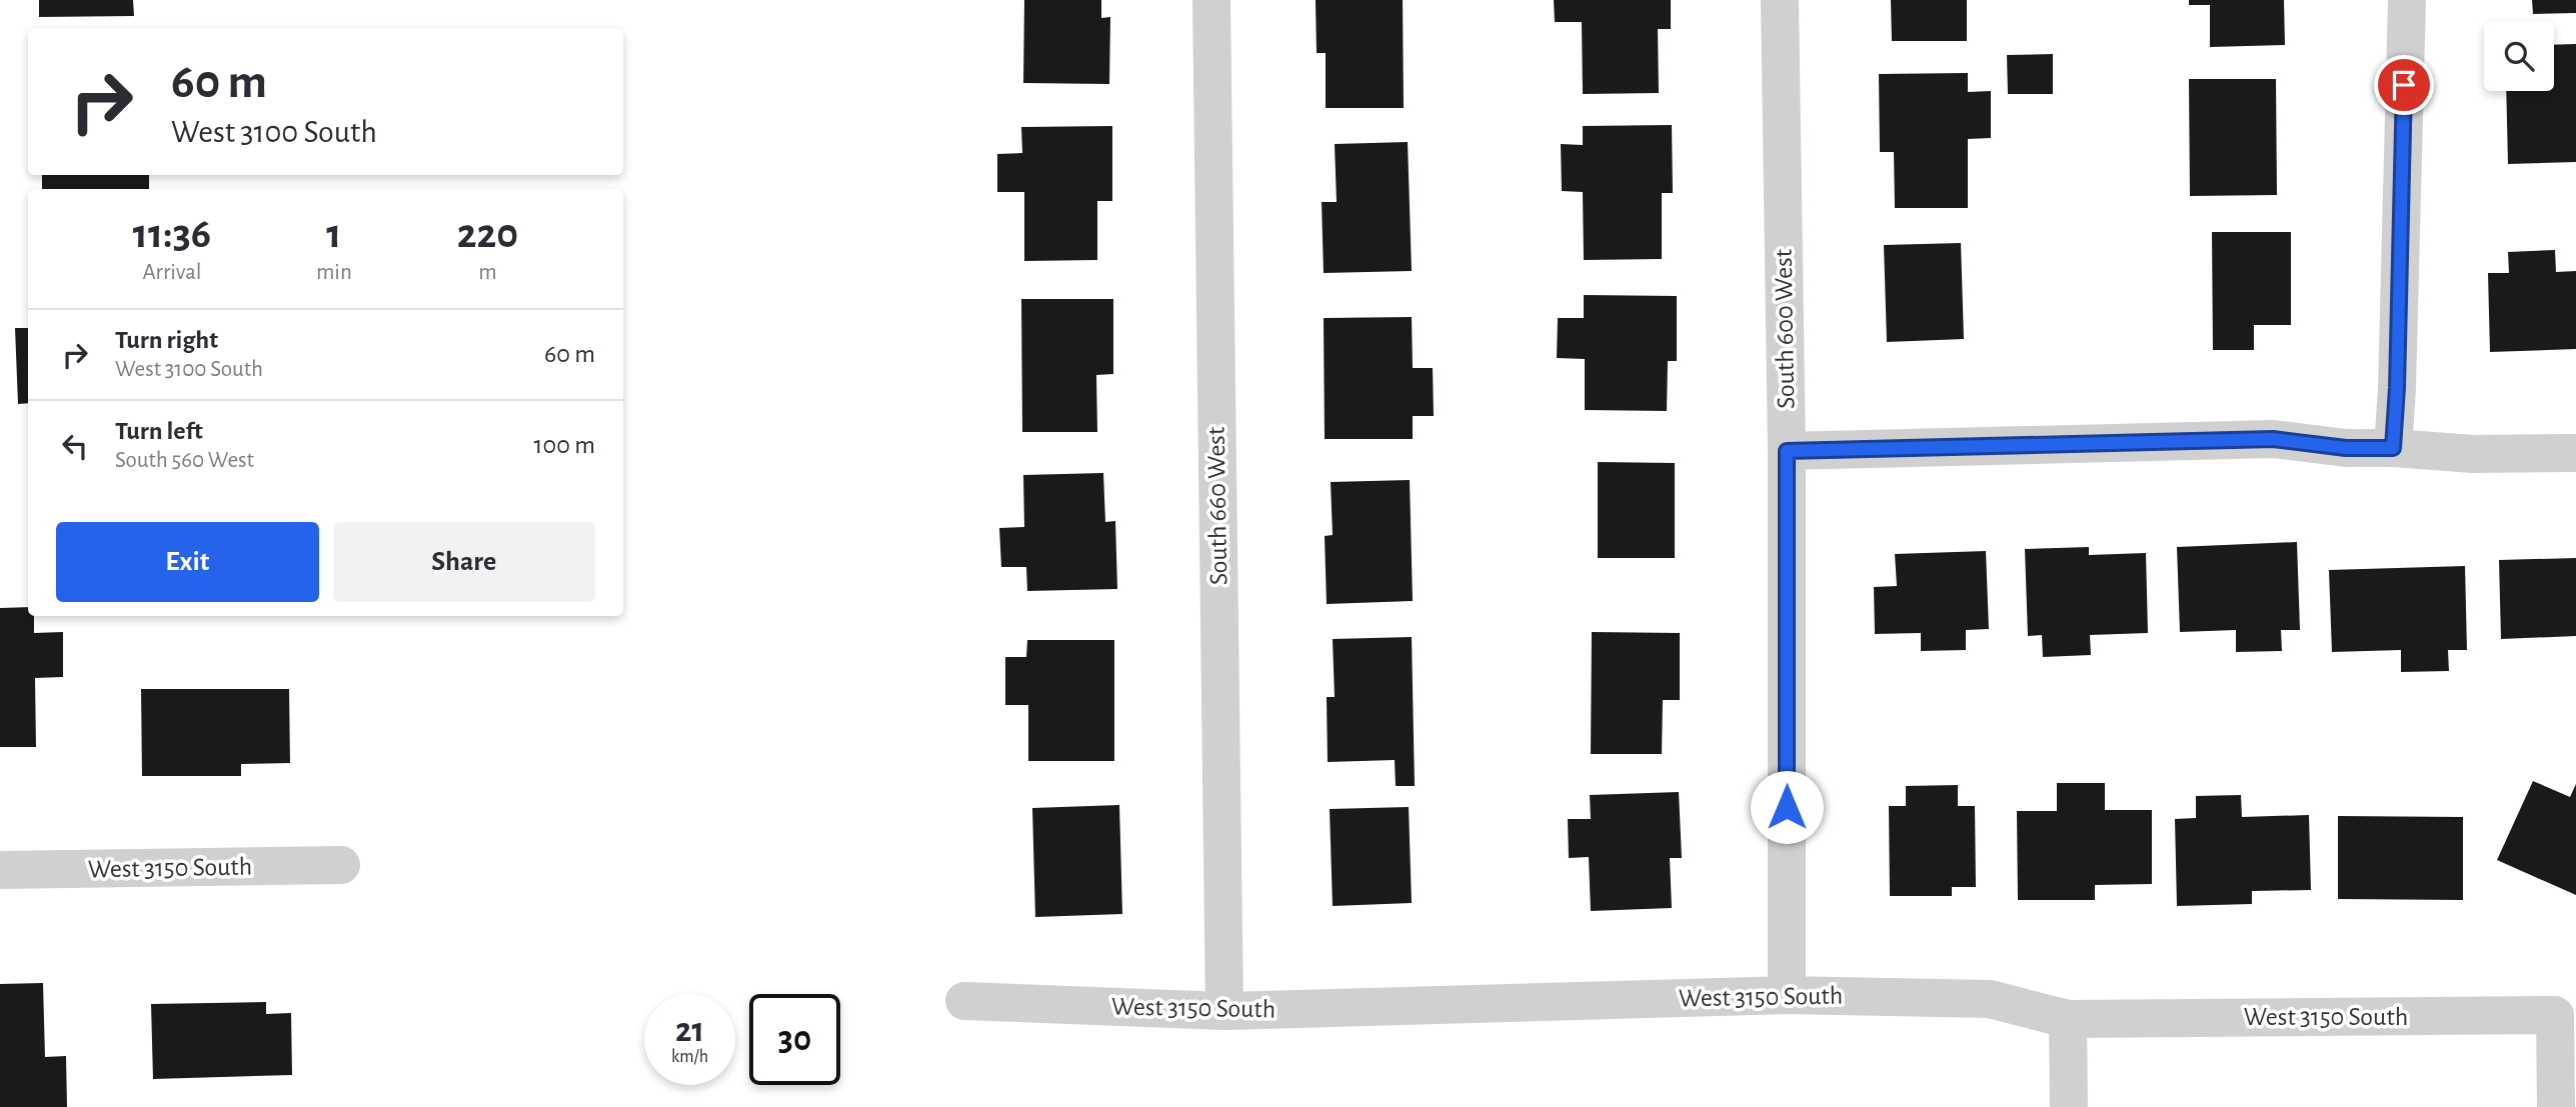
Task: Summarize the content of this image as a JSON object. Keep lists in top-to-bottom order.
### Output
{
  "streets": {
    "street": ["South 600 West", "South 660 West", "West 3150 South"]
  },
  "crossings": [
    ["South 600 West", "West 3150 South"],
    ["South 660 West", "West 3150 South"]
  ],
  "page": {
    "turn": ["60 m", "West 3100 South"],
    "eta": [
      "11:36",
      "Arrival",
      "1",
      "min",
      "220",
      "m"
    ],
    "list": [
      {
        "name": "Turn right",
        "note": "West 3100 South",
        "value": "60 m"
      },
      {
        "name": "Turn left",
        "note": "South 560 West",
        "value": "100 m"
      }
    ],
    "buttons": ["Exit", "Share"],
    "speed": "21 km/h",
    "limit": "30"
  }
}
